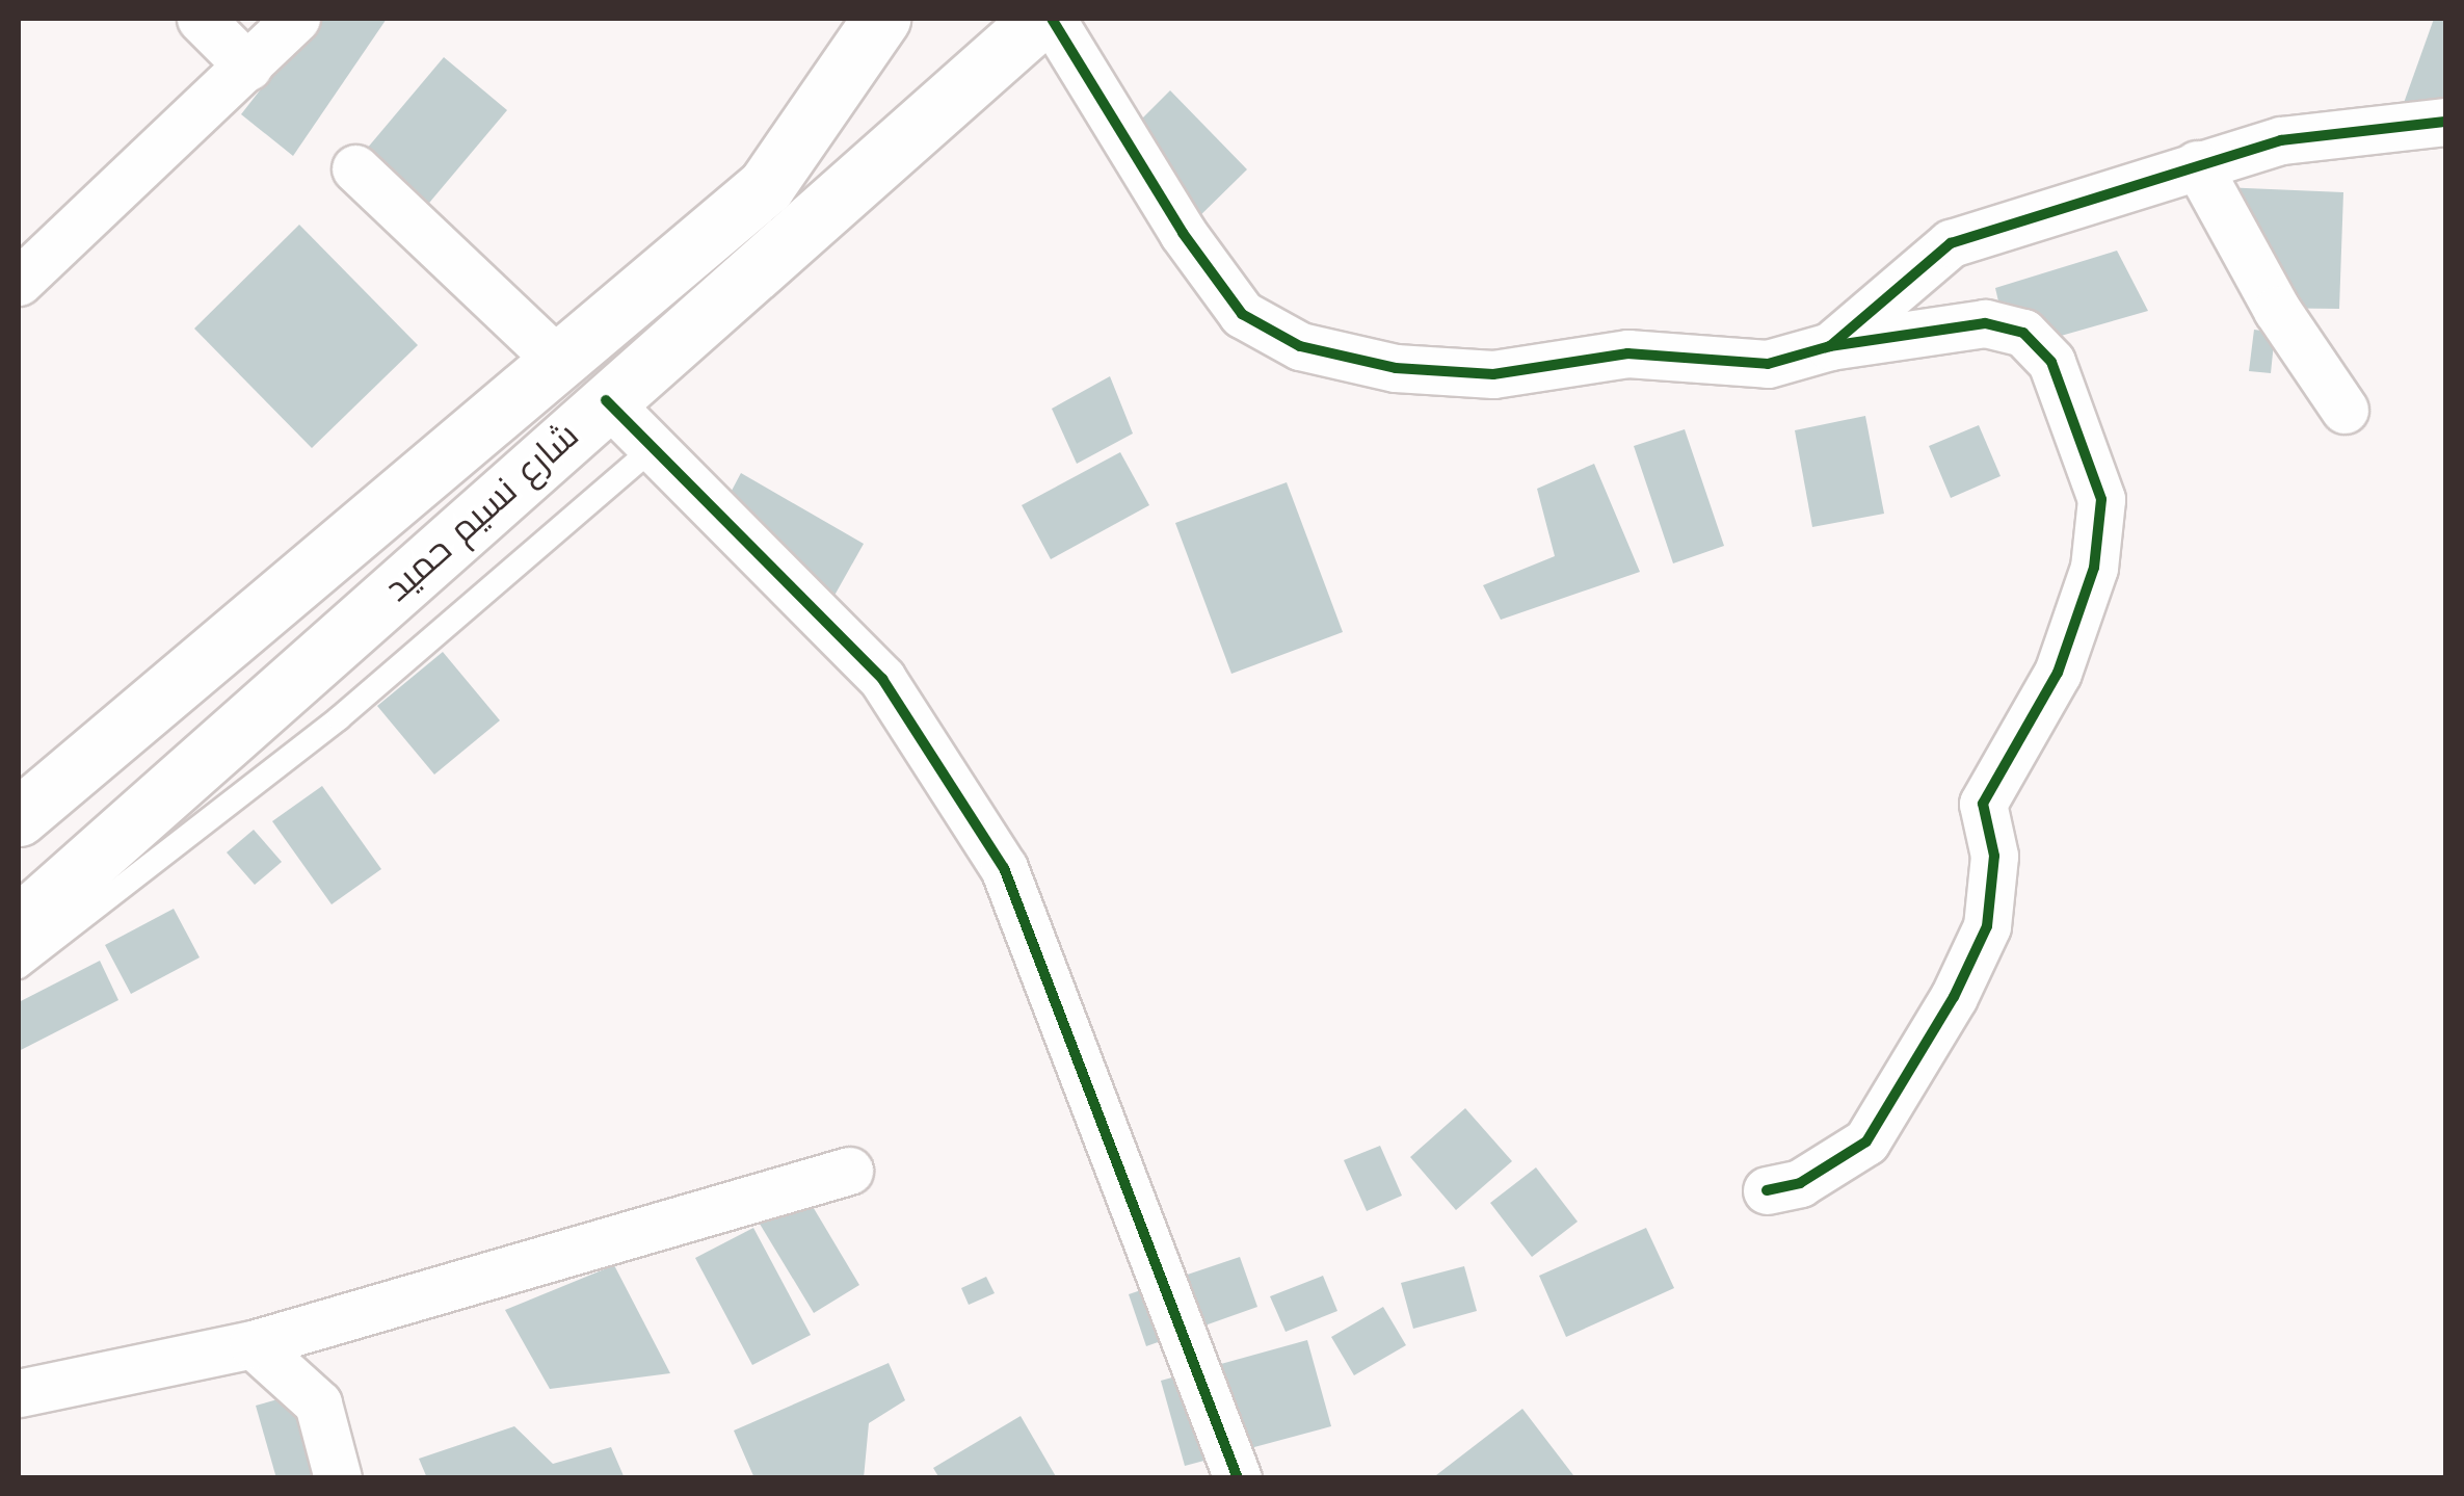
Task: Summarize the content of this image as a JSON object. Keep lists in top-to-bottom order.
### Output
{
  "streets": {
    "main road": ["شارع نسيم حميد"]
  }
}
